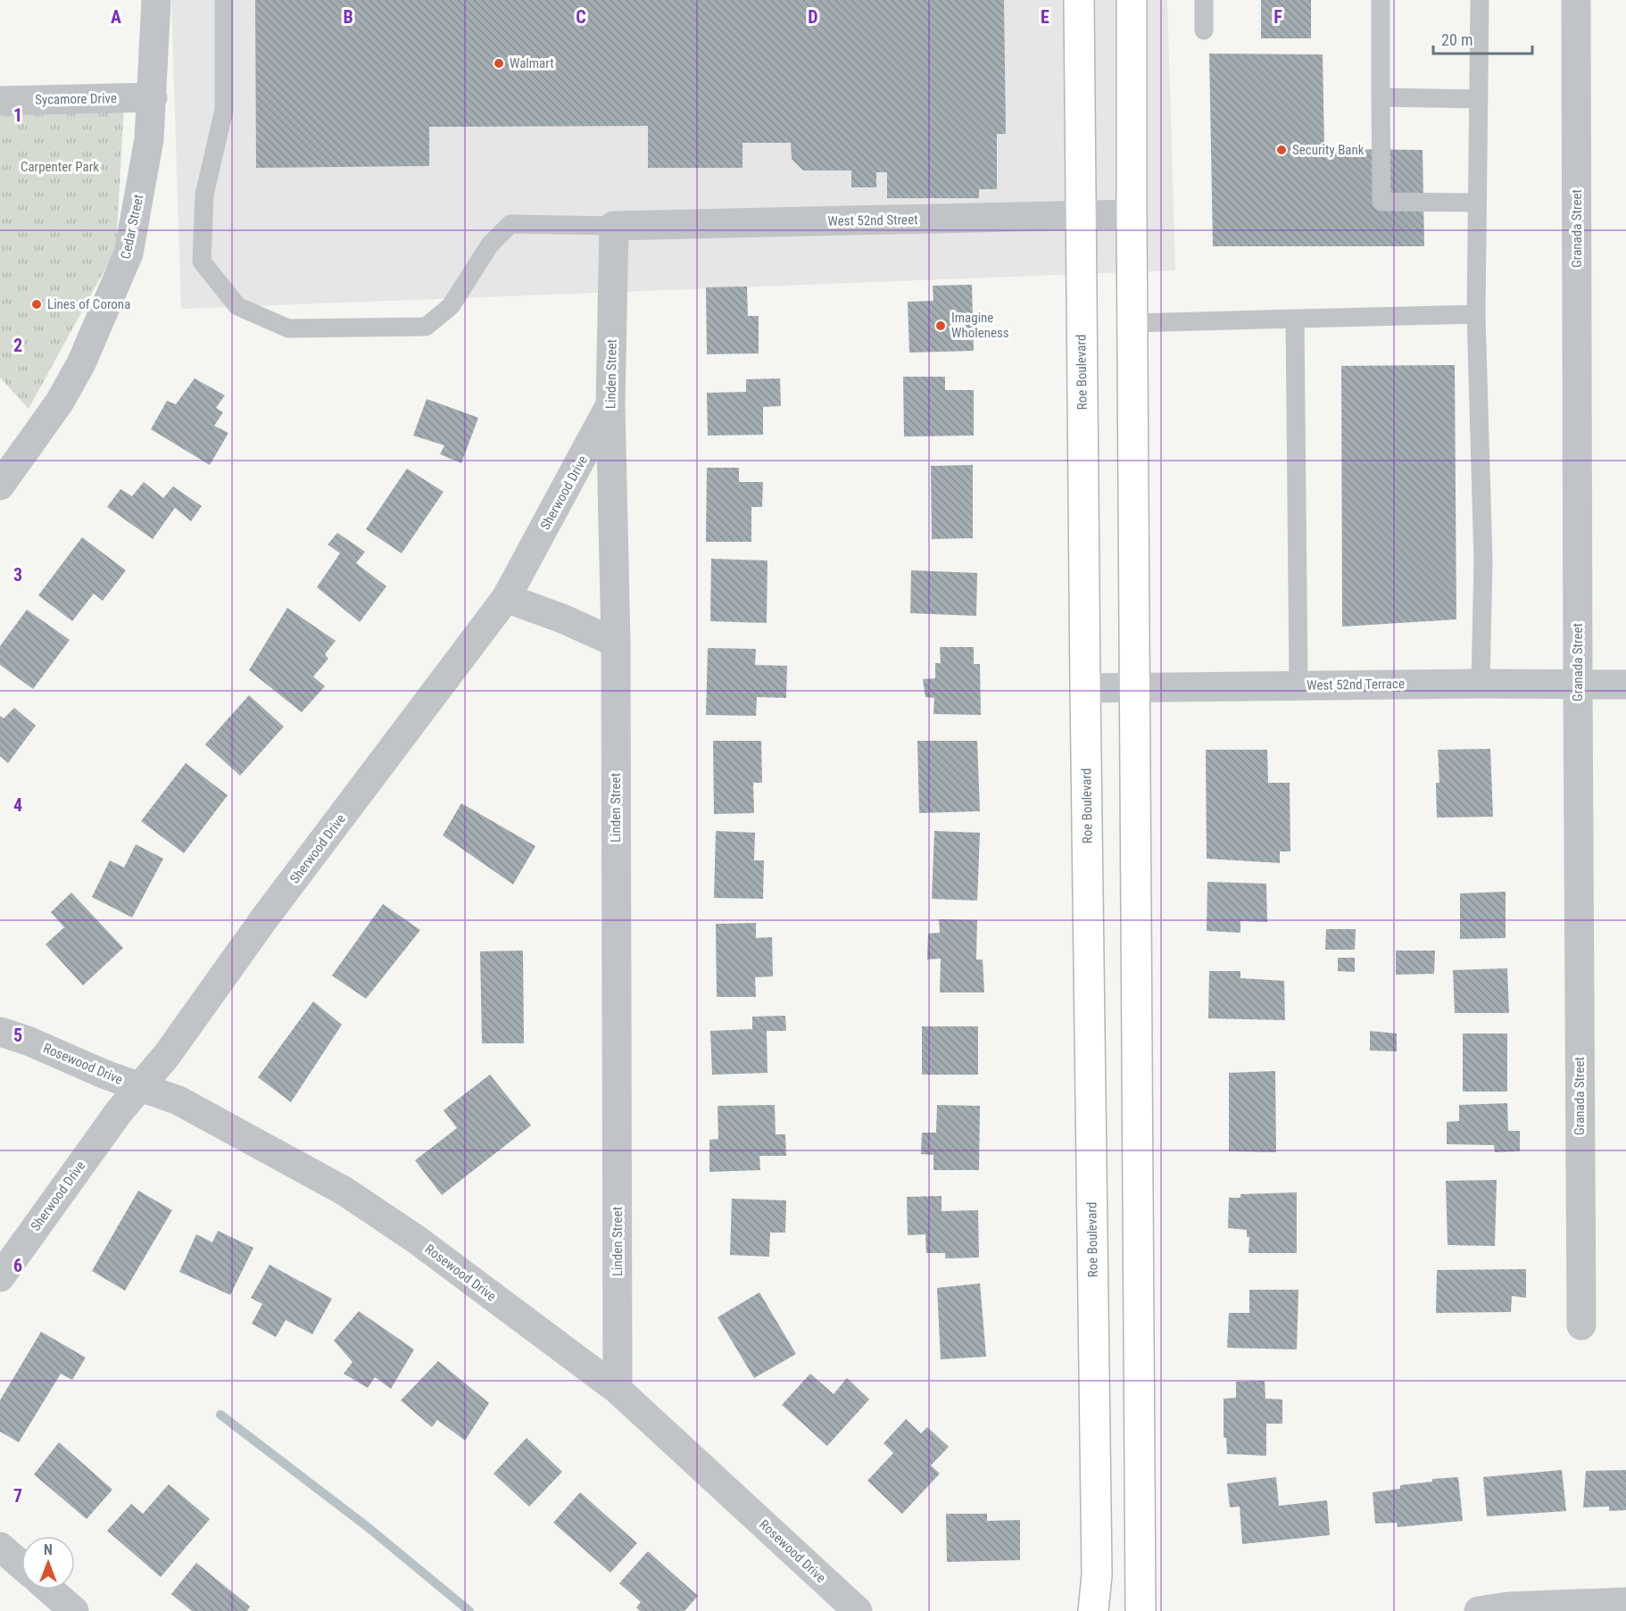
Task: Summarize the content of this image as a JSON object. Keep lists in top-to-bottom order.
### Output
{
  "streets": {
    "main road": ["Roe Boulevard"],
    "street": [
      "Sycamore Drive",
      "West 52nd Street",
      "Cedar Street",
      "Granada Street",
      "Linden Street",
      "Sherwood Drive",
      "West 52nd Terrace",
      "Rosewood Drive"
    ]
  },
  "crossings": [
    ["Sycamore Drive", "Cedar Street"],
    ["West 52nd Street", "Roe Boulevard"],
    ["West 52nd Street", "Linden Street"],
    ["Granada Street", "West 52nd Terrace"],
    ["Roe Boulevard", "West 52nd Terrace"],
    ["Linden Street", "Sherwood Drive"],
    ["Linden Street", "Rosewood Drive"],
    ["Sherwood Drive", "Rosewood Drive"]
  ],
  "parks": ["Carpenter Park"],
  "places": [
    "Walmart",
    "Security Bank",
    "Lines of Corona",
    "Imagine Wholeness"
  ],
  "scale_bar": "20 m",
  "north": "top",
  "grid": {
    "columns": [
      "A",
      "B",
      "C",
      "D",
      "E",
      "F"
    ],
    "rows": [
      "1",
      "2",
      "3",
      "4",
      "5",
      "6",
      "7"
    ]
  }
}
